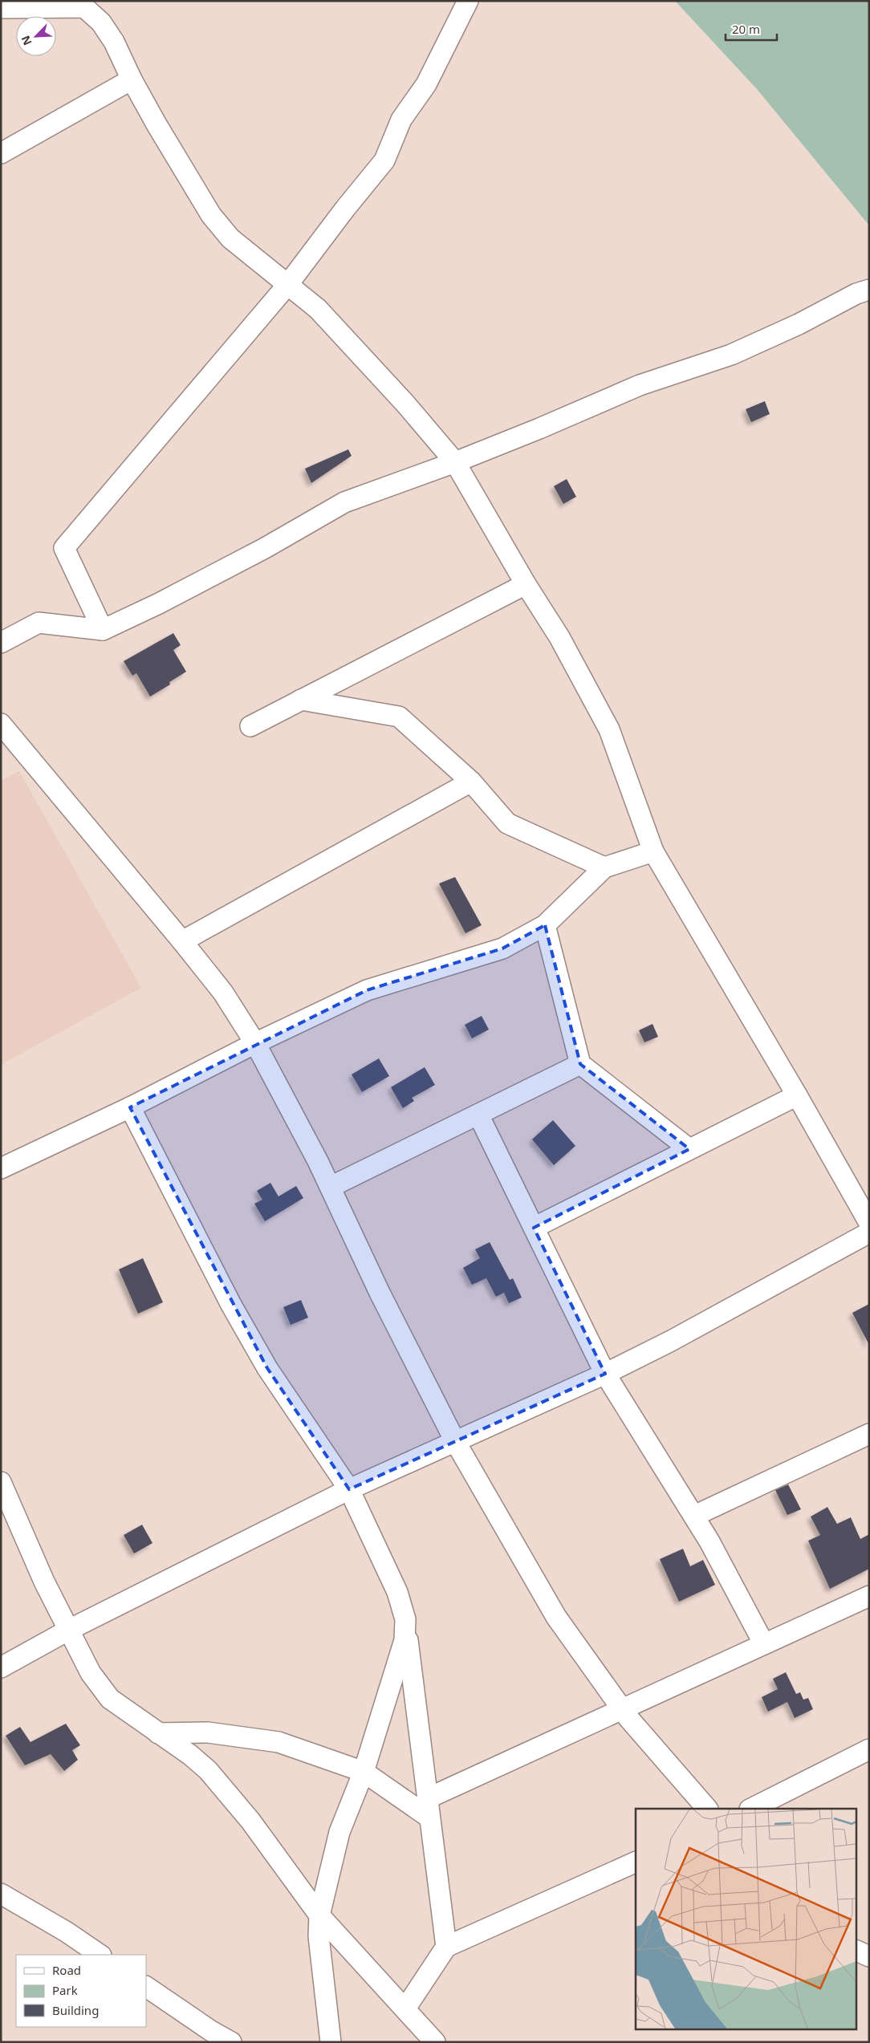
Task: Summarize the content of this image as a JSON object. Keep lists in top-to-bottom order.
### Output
{
  "legend": ["Road", "Park", "Building"],
  "scale_bar": "20 m",
  "north": "bottom left"
}
